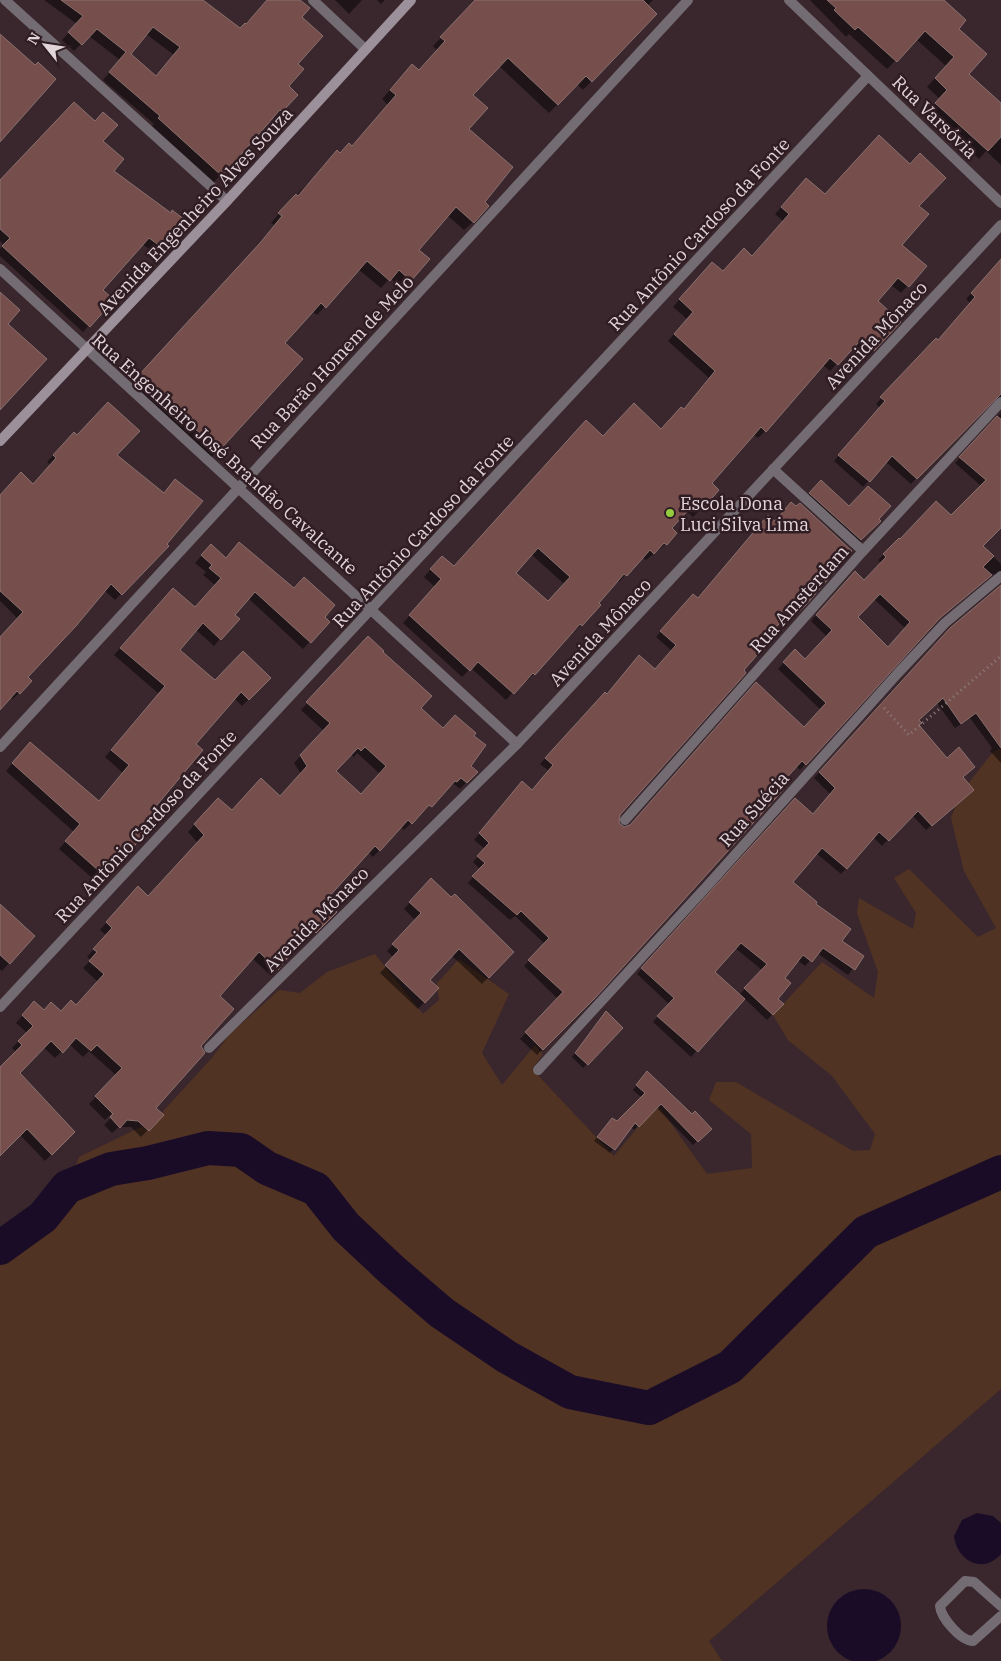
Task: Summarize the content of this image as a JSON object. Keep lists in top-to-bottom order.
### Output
{
  "streets": {
    "main road": ["Avenida Engenheiro Alves Souza"],
    "street": [
      "Rua Varsóvia",
      "Rua Antônio Cardoso da Fonte",
      "Avenida Mônaco",
      "Rua Barão Homem de Melo",
      "Rua Engenheiro José Brandão Cavalcante",
      "Rua Amsterdam",
      "Rua Suécia"
    ]
  },
  "crossings": [
    ["Rua Varsóvia", "Rua Antônio Cardoso da Fonte"],
    ["Avenida Engenheiro Alves Souza", "Rua Engenheiro José Brandão Cavalcante"],
    ["Rua Antônio Cardoso da Fonte", "Rua Engenheiro José Brandão Cavalcante"],
    ["Avenida Mônaco", "Rua Engenheiro José Brandão Cavalcante"],
    ["Rua Barão Homem de Melo", "Rua Engenheiro José Brandão Cavalcante"]
  ],
  "places": ["Escola Dona Luci Silva Lima"],
  "north": "top left"
}
